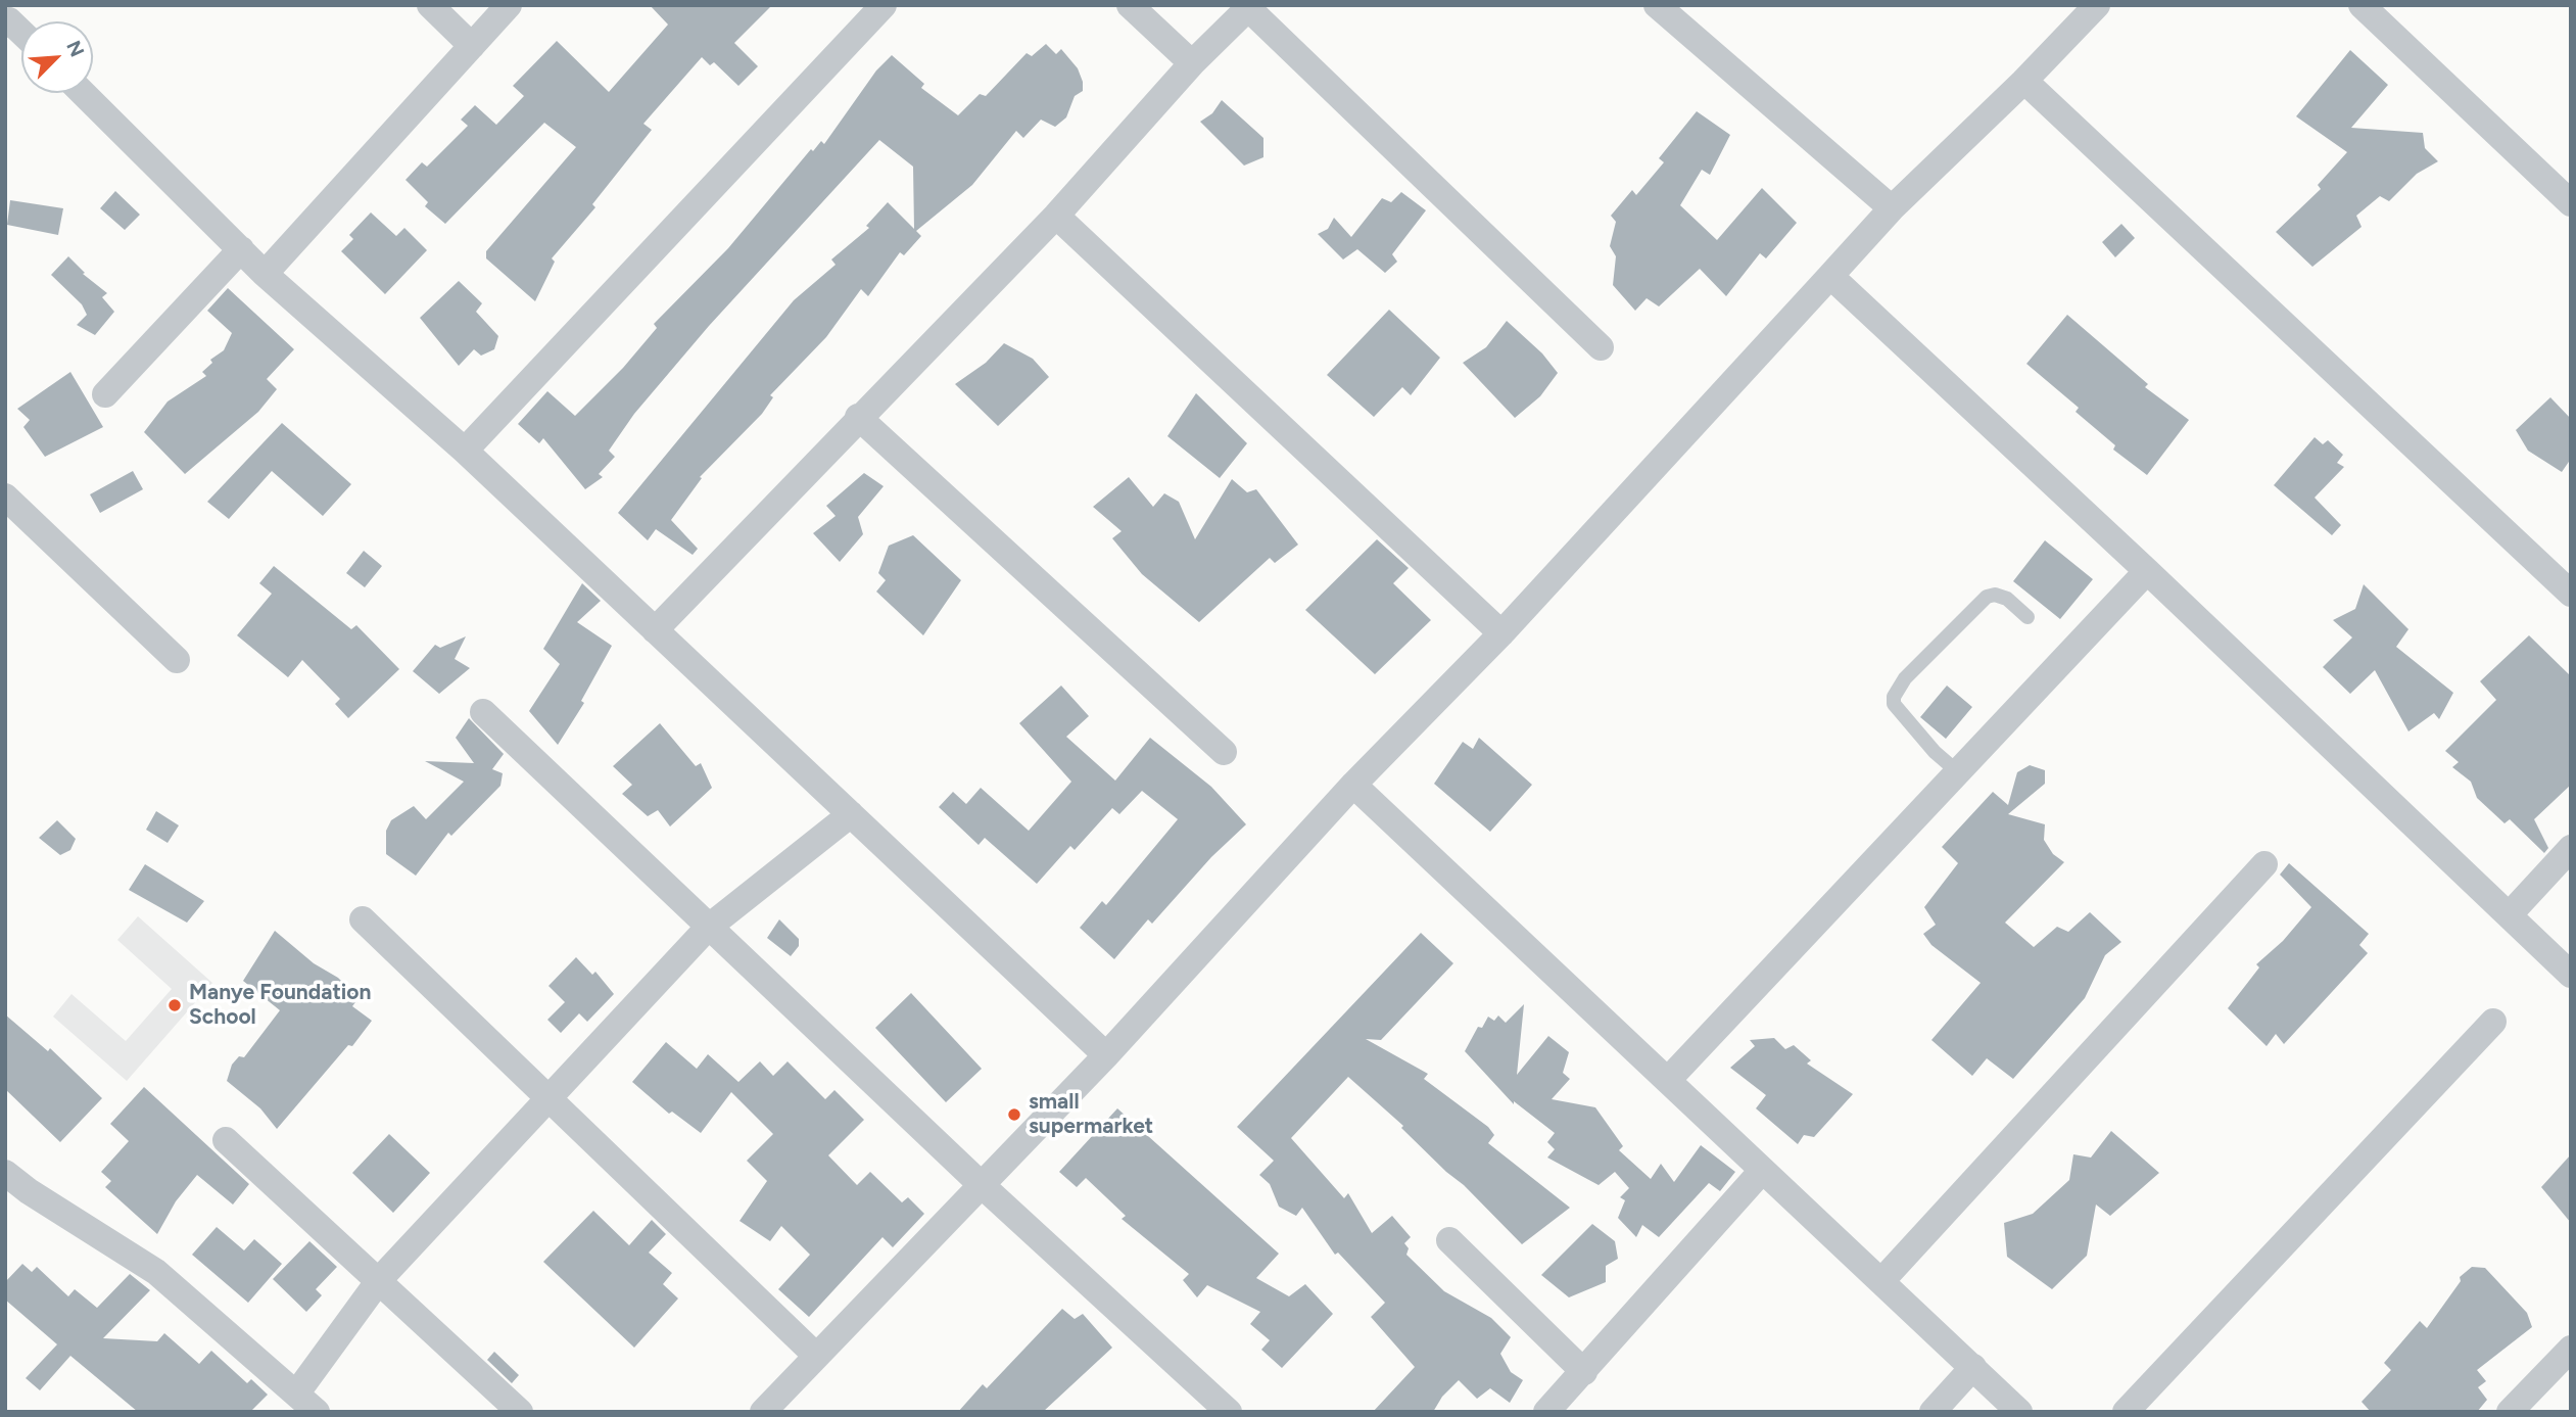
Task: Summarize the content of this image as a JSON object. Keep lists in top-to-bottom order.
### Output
{
  "places": ["Manye Foundation School", "small supermarket"],
  "north": "top right"
}
